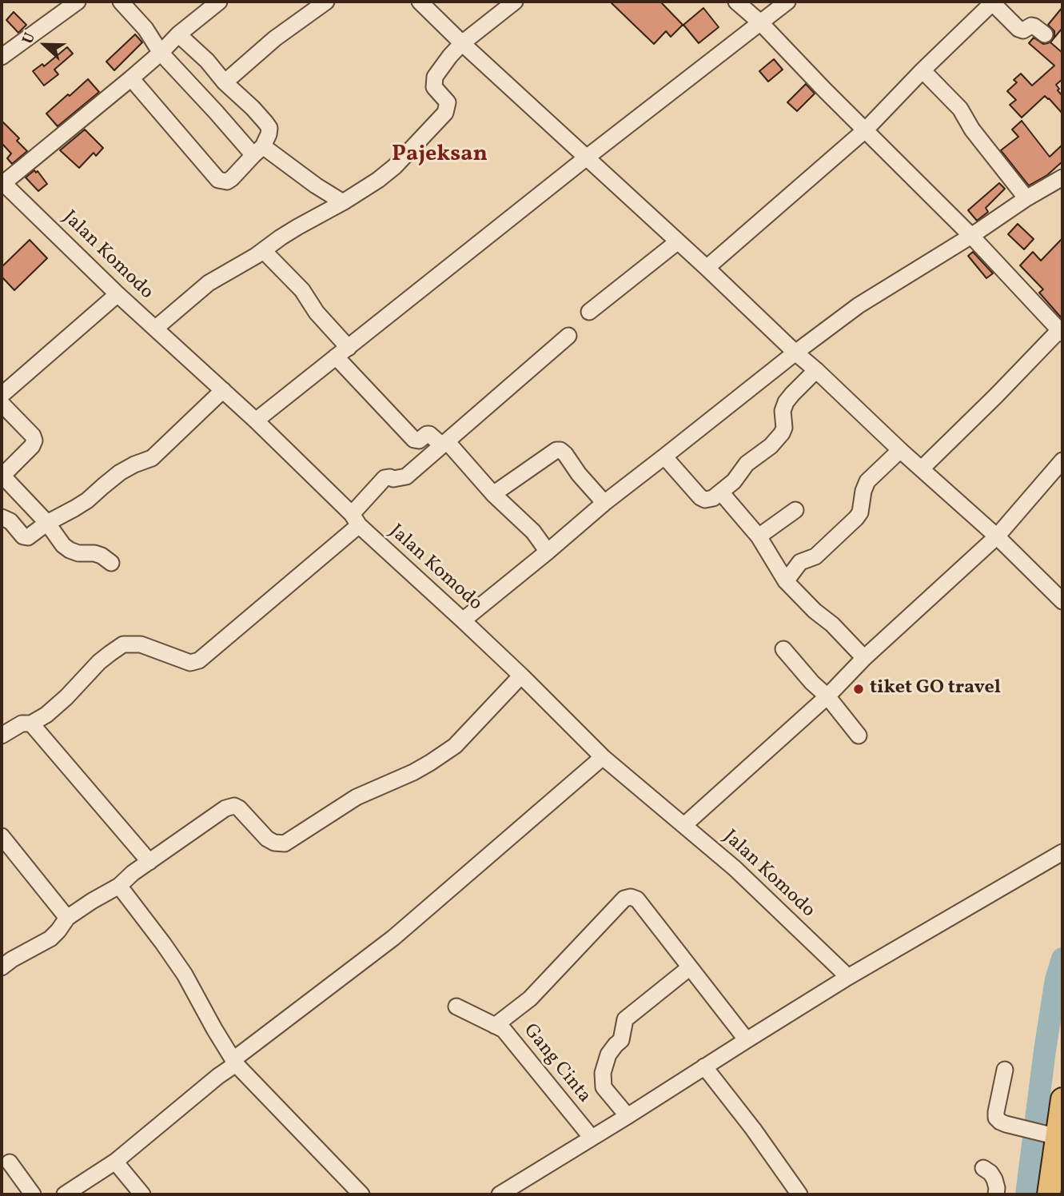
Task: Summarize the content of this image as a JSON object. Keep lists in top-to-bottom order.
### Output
{
  "streets": {
    "street": ["Jalan Komodo", "Gang Cinta"]
  },
  "districts": ["Pajeksan"],
  "places": ["tiket GO travel"],
  "north": "left"
}
